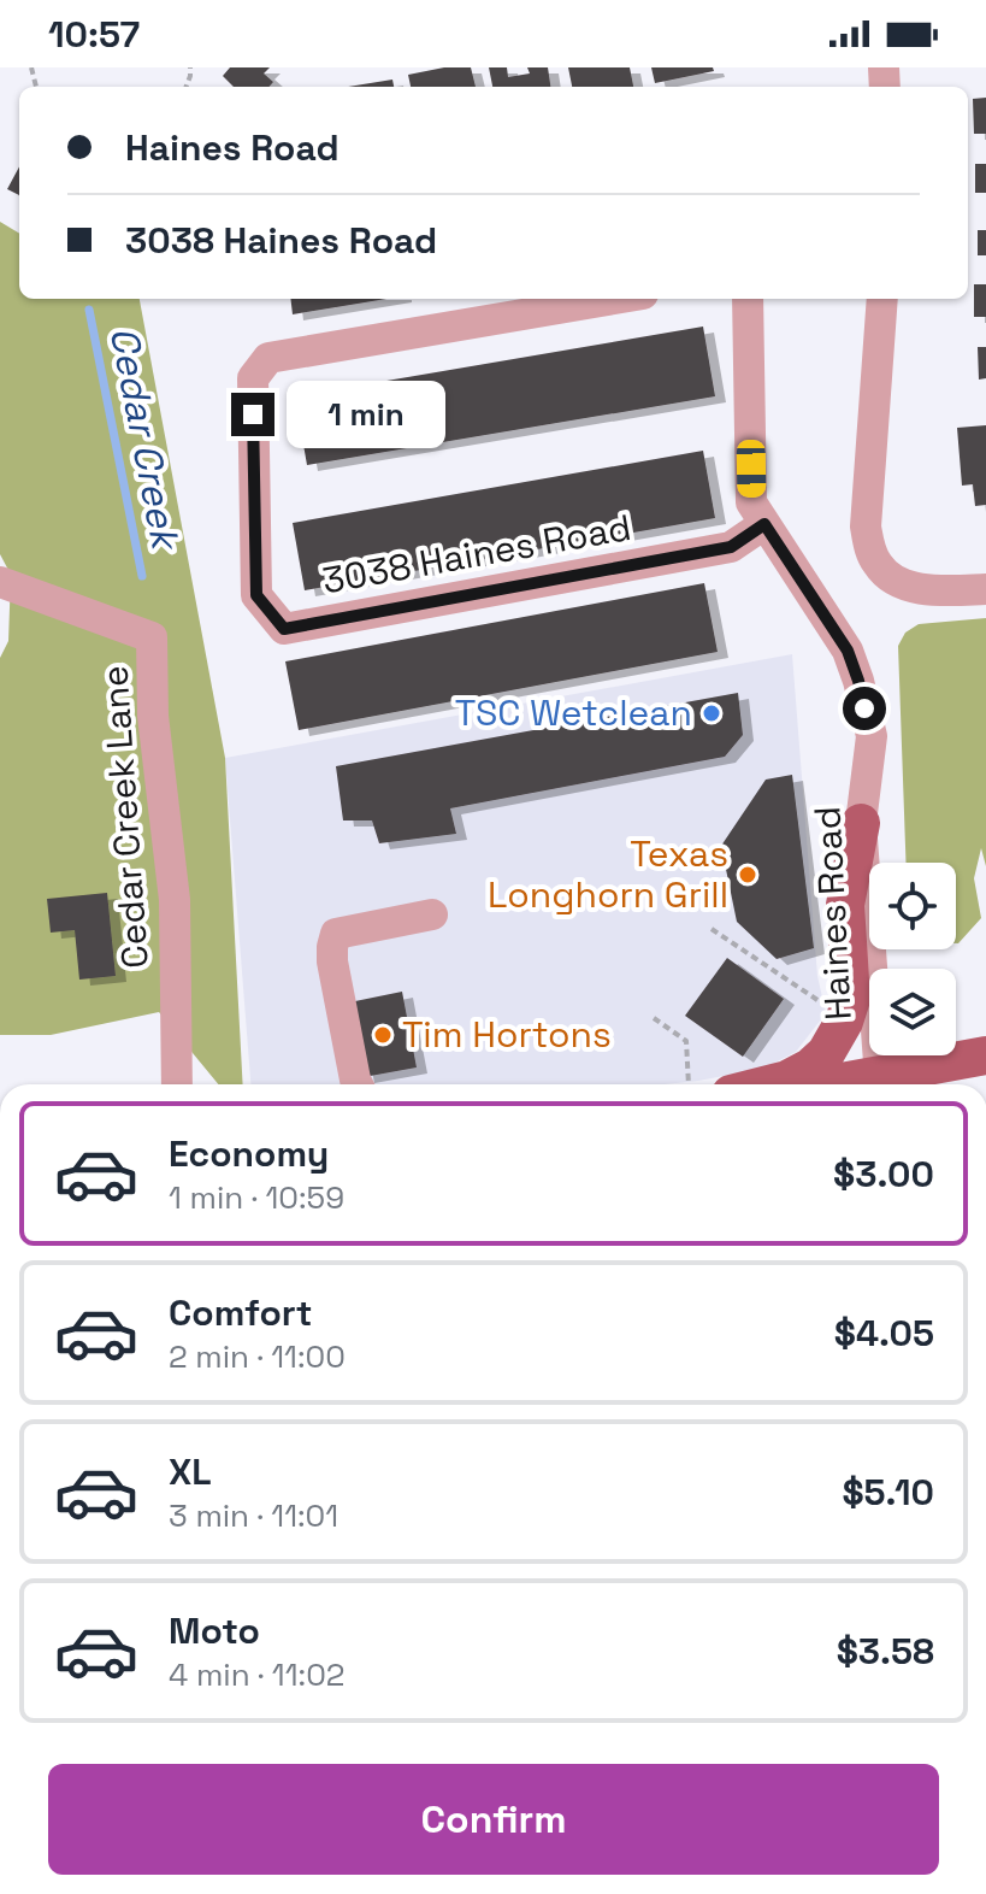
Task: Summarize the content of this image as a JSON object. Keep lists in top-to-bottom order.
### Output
{
  "streets": {
    "street": ["3038 Haines Road", "Cedar Creek Lane", "Haines Road"]
  },
  "crossings": [
    ["3038 Haines Road", "Haines Road"]
  ],
  "water": ["Cedar Creek"],
  "places": ["TSC Wetclean", "Texas Longhorn Grill", "Tim Hortons"],
  "page": {
    "status": "10:57",
    "banner": ["Haines Road", "3038 Haines Road"],
    "bubble": "1 min",
    "list": [
      {
        "name": "Economy",
        "note": "1 min · 10:59",
        "value": "$3.00"
      },
      {
        "name": "Comfort",
        "note": "2 min · 11:00",
        "value": "$4.05"
      },
      {
        "name": "XL",
        "note": "3 min · 11:01",
        "value": "$5.10"
      },
      {
        "name": "Moto",
        "note": "4 min · 11:02",
        "value": "$3.58"
      }
    ],
    "buttons": "Confirm"
  }
}
